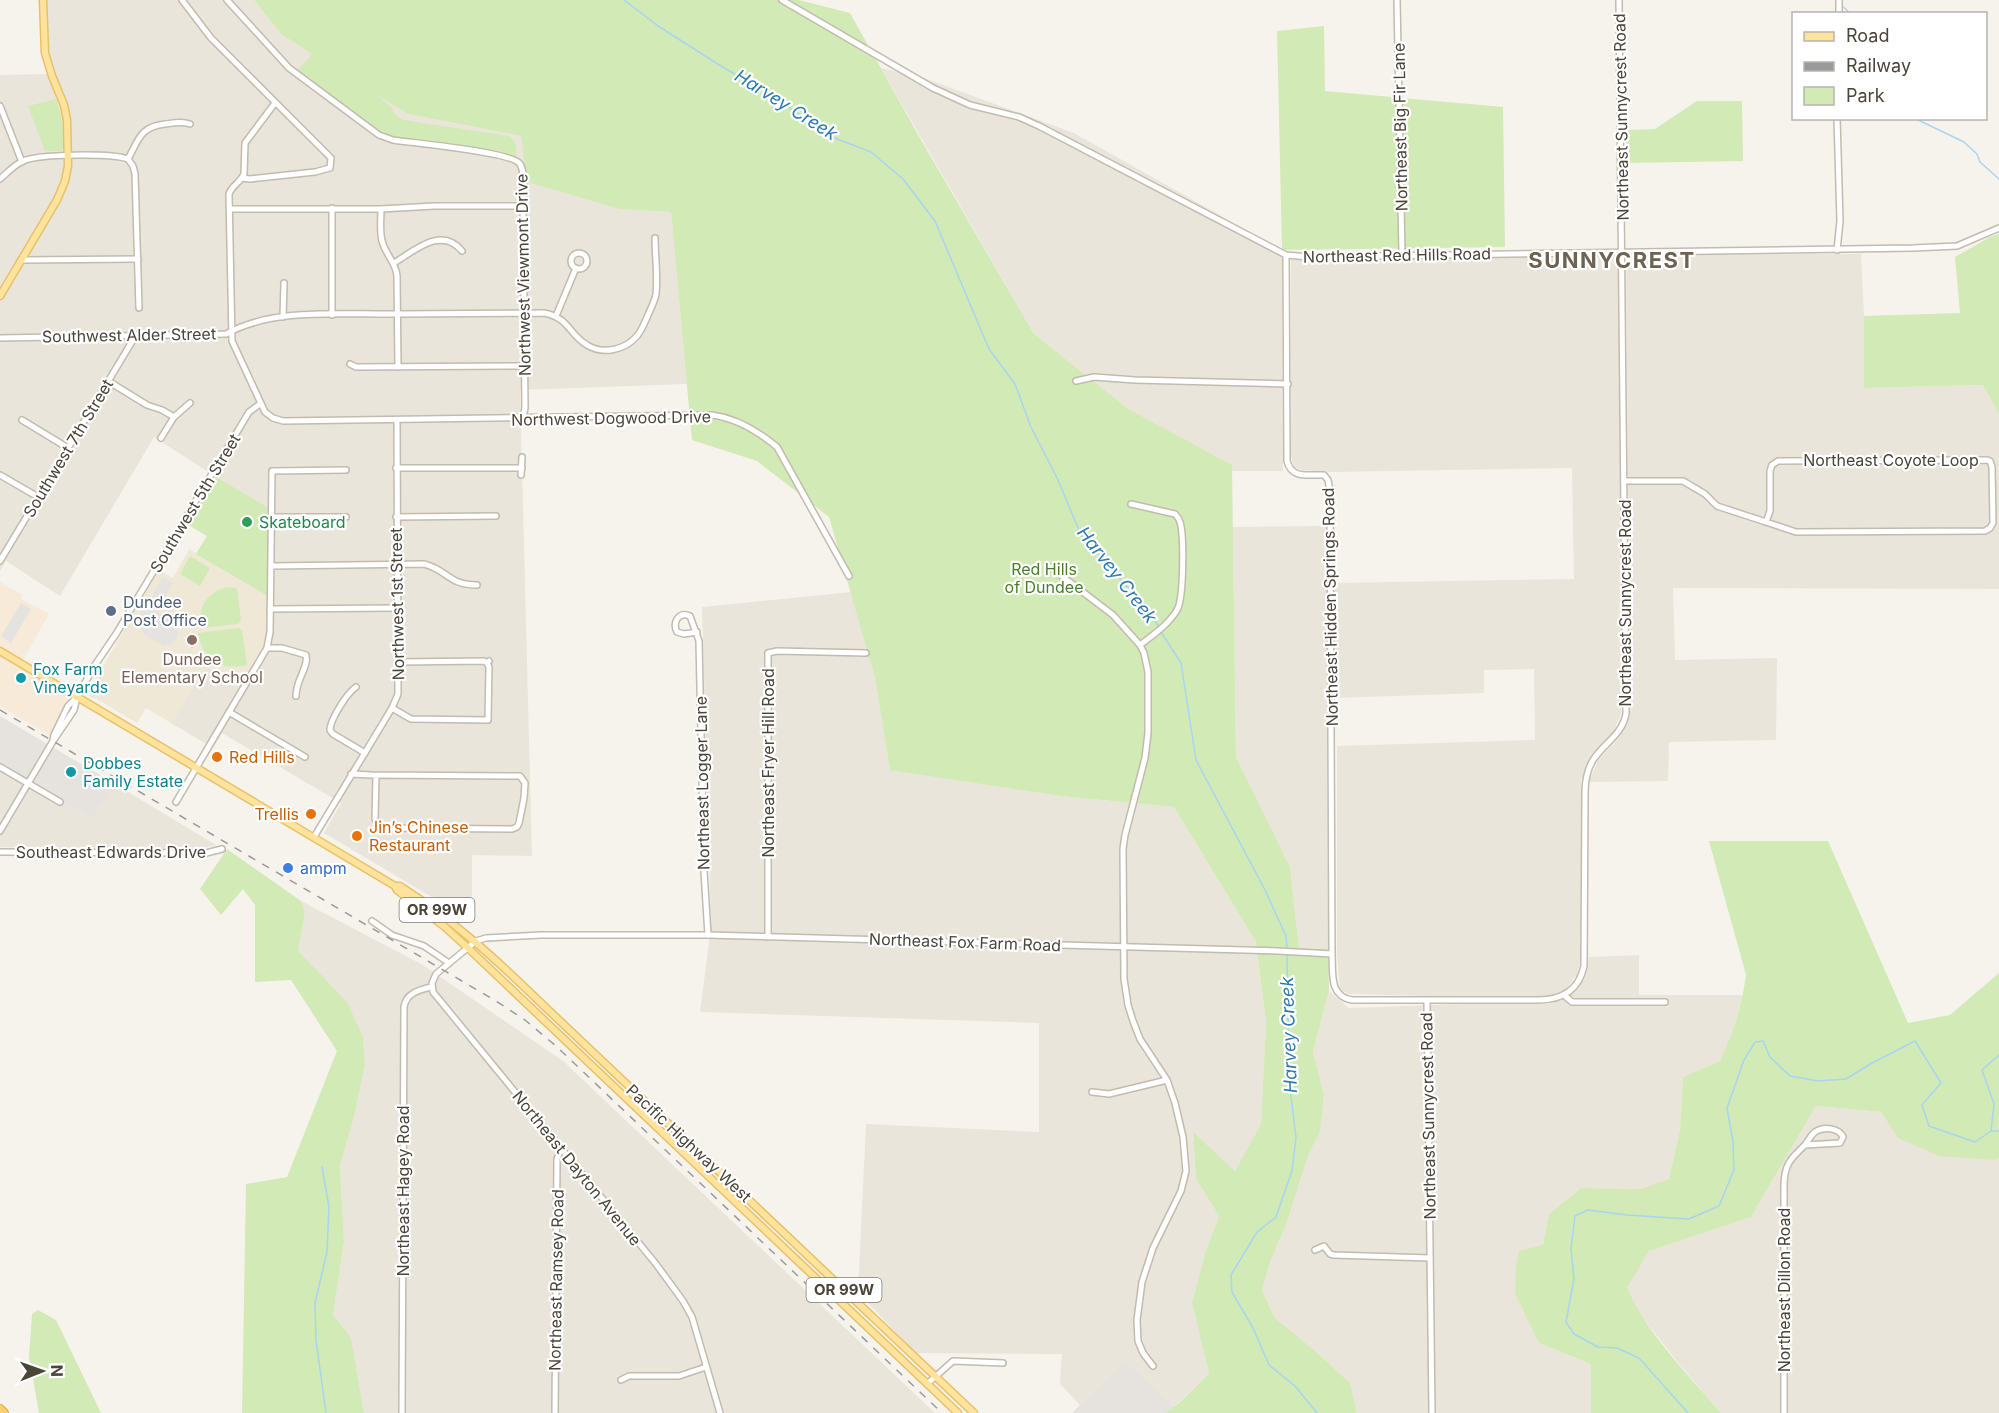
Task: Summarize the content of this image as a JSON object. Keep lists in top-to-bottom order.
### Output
{
  "streets": {
    "main road": ["OR 99W", "Pacific Highway West"],
    "street": [
      "Northeast Sunnycrest Road",
      "Northeast Big Fir Lane",
      "Northeast Red Hills Road",
      "Northwest Viewmont Drive",
      "Southwest Alder Street",
      "Northwest Dogwood Drive",
      "Southwest 7th Street",
      "Northeast Coyote Loop",
      "Southwest 5th Street",
      "Northwest 1st Street",
      "Northeast Hidden Springs Road",
      "Northeast Fryer Hill Road",
      "Northeast Logger Lane",
      "Southeast Edwards Drive",
      "Northeast Fox Farm Road",
      "Northeast Dayton Avenue",
      "Northeast Hagey Road",
      "Northeast Ramsey Road",
      "Northeast Dillon Road"
    ]
  },
  "crossings": [
    ["Northeast Sunnycrest Road", "Northeast Red Hills Road"],
    ["Northeast Sunnycrest Road", "Northeast Coyote Loop"],
    ["Northeast Big Fir Lane", "Northeast Red Hills Road"],
    ["Northeast Red Hills Road", "Northeast Hidden Springs Road"],
    ["Northwest Viewmont Drive", "Southwest Alder Street"],
    ["Northwest Viewmont Drive", "Northwest Dogwood Drive"],
    ["Southwest Alder Street", "Southwest 7th Street"],
    ["Northwest Dogwood Drive", "Southwest 5th Street"],
    ["Northwest Dogwood Drive", "Northwest 1st Street"],
    ["Southwest 5th Street", "OR 99W"],
    ["Northwest 1st Street", "OR 99W"],
    ["Northwest 1st Street", "Pacific Highway West"],
    ["Northeast Hidden Springs Road", "Northeast Fox Farm Road"],
    ["Northeast Fryer Hill Road", "Northeast Fox Farm Road"],
    ["Northeast Logger Lane", "Northeast Fox Farm Road"],
    ["OR 99W", "Pacific Highway West"],
    ["Northeast Fox Farm Road", "Pacific Highway West"],
    ["Northeast Dayton Avenue", "Northeast Hagey Road"],
    ["Northeast Dayton Avenue", "Northeast Ramsey Road"]
  ],
  "districts": ["SUNNYCREST"],
  "water": ["Harvey Creek"],
  "parks": ["Red Hills of Dundee"],
  "places": [
    "Skateboard",
    "Dundee Post Office",
    "Dundee Elementary School",
    "Fox Farm Vineyards",
    "Red Hills",
    "Dobbes Family Estate",
    "Trellis",
    "Jin’s Chinese Restaurant",
    "ampm"
  ],
  "legend": ["Road", "Railway", "Park"],
  "north": "right"
}
